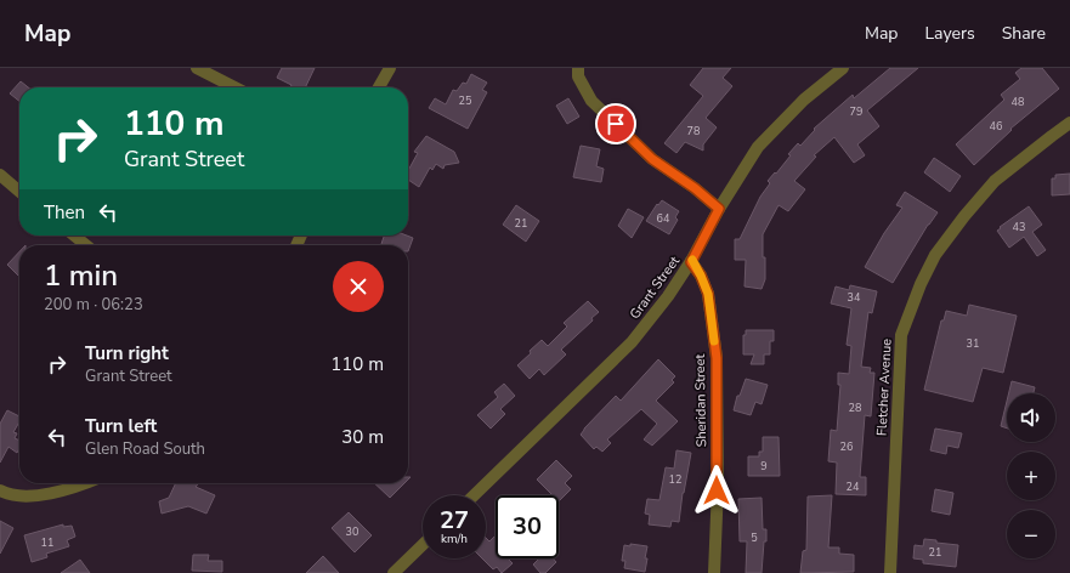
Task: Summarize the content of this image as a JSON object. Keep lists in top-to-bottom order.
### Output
{
  "streets": {
    "street": ["Grant Street", "Fletcher Avenue", "Sheridan Street"]
  },
  "crossings": [
    ["Grant Street", "Sheridan Street"]
  ],
  "house_numbers": [
    "25",
    "48",
    "79",
    "46",
    "78",
    "64",
    "21",
    "43",
    "34",
    "31",
    "28",
    "26",
    "9",
    "12",
    "24",
    "30",
    "5",
    "11",
    "21"
  ],
  "page": {
    "header": "Map",
    "nav": ["Map", "Layers", "Share"],
    "turn": ["110 m", "Grant Street"],
    "then": "Then",
    "heading": ["1 min", "200 m · 06:23"],
    "list": [
      {
        "name": "Turn right",
        "note": "Grant Street",
        "value": "110 m"
      },
      {
        "name": "Turn left",
        "note": "Glen Road South",
        "value": "30 m"
      }
    ],
    "map_buttons": ["+", "−"],
    "speed": "27 km/h",
    "limit": "30"
  }
}
